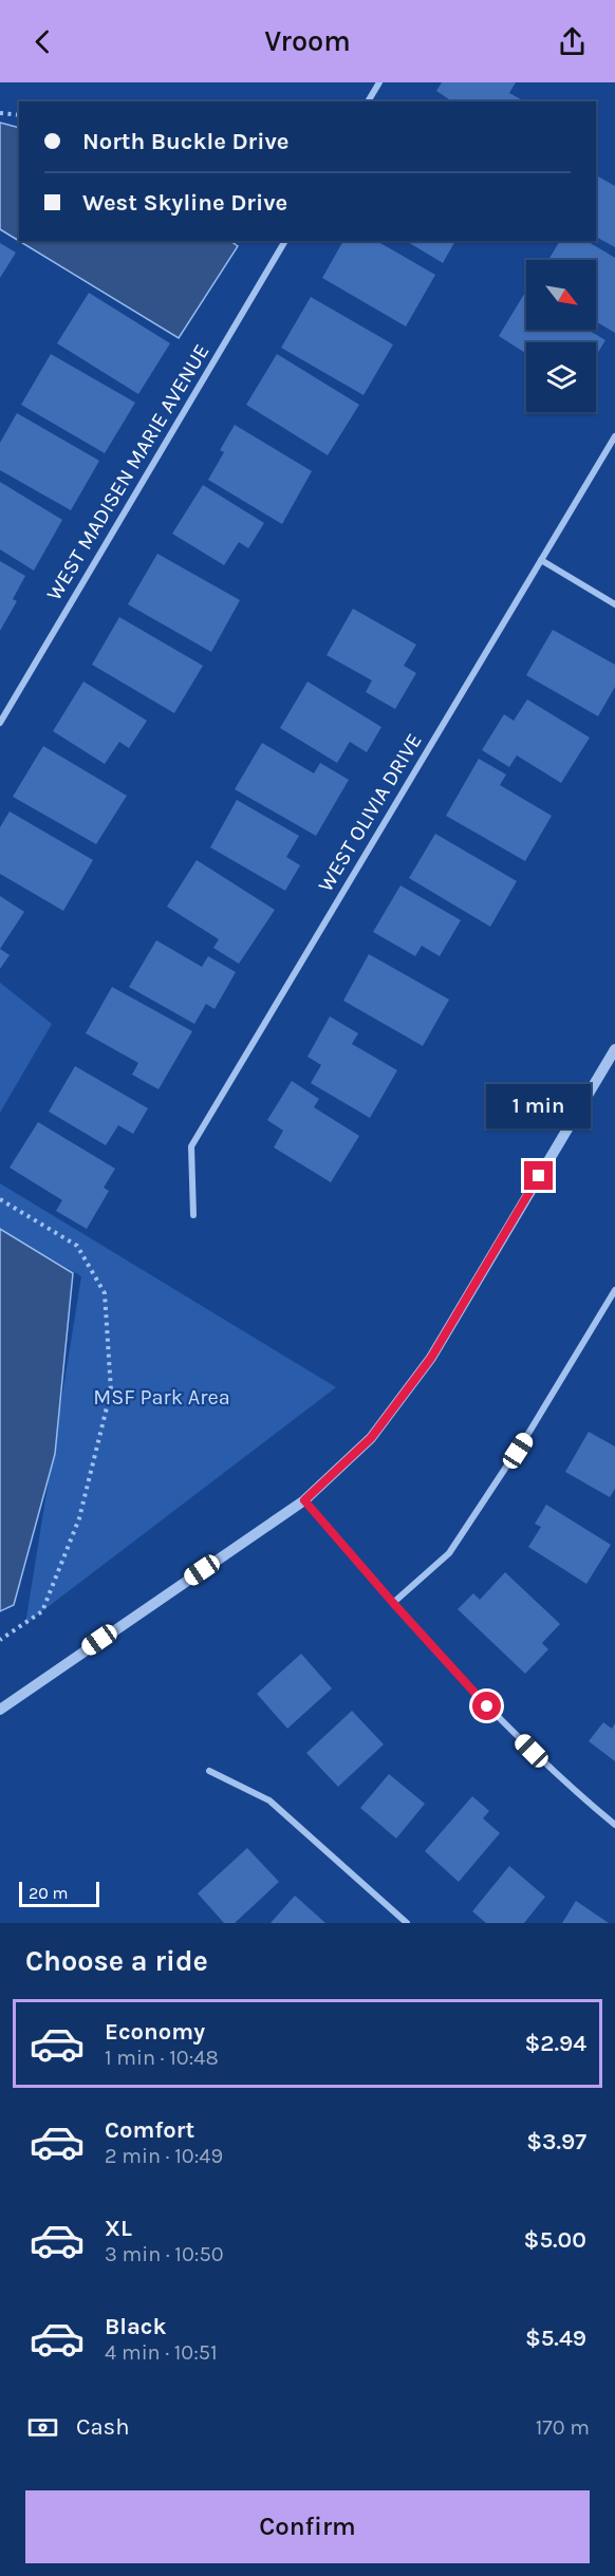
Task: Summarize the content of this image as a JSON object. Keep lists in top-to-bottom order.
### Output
{
  "streets": {
    "street": ["WEST MADISEN MARIE AVENUE", "WEST OLIVIA DRIVE"]
  },
  "parks": ["MSF Park Area"],
  "scale_bar": "20 m",
  "north": "bottom right",
  "page": {
    "header": "Vroom",
    "banner": ["North Buckle Drive", "West Skyline Drive"],
    "bubble": "1 min",
    "scale": "20 m",
    "heading": "Choose a ride",
    "list": [
      {
        "name": "Economy",
        "note": "1 min · 10:48",
        "value": "$2.94"
      },
      {
        "name": "Comfort",
        "note": "2 min · 10:49",
        "value": "$3.97"
      },
      {
        "name": "XL",
        "note": "3 min · 10:50",
        "value": "$5.00"
      },
      {
        "name": "Black",
        "note": "4 min · 10:51",
        "value": "$5.49"
      }
    ],
    "pay": ["Cash", "170 m"],
    "buttons": "Confirm"
  }
}
